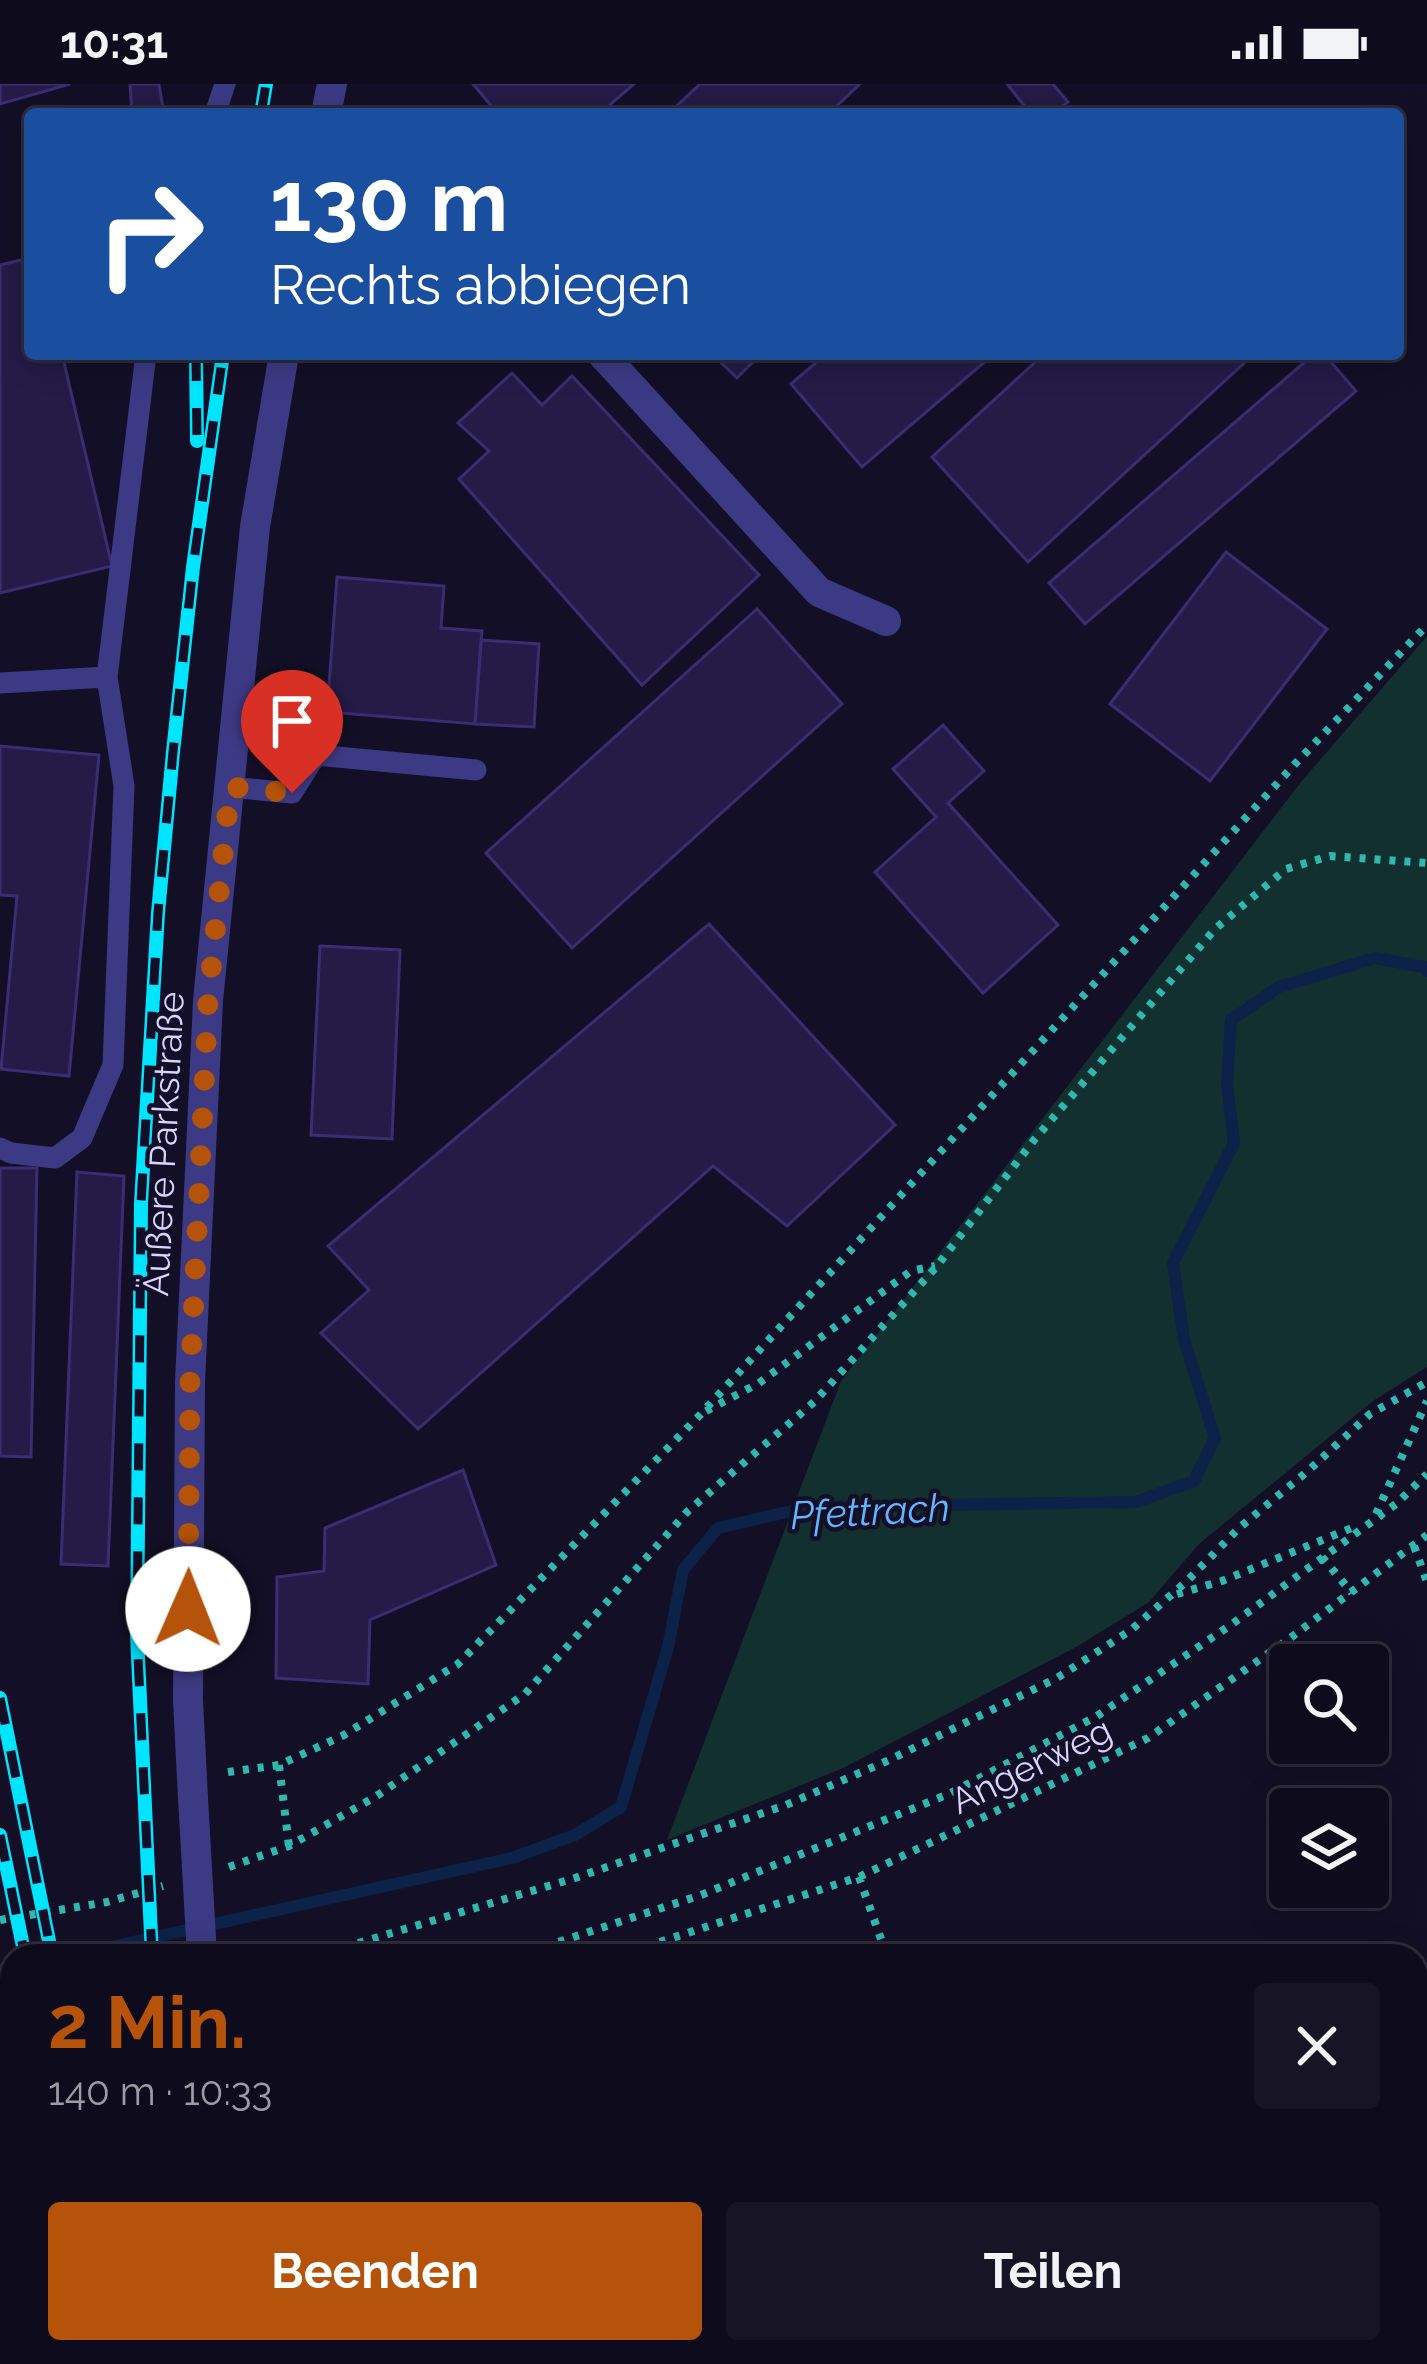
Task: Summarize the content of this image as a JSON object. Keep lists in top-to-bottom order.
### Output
{
  "streets": {
    "street": ["Äußere Parkstraße"],
    "path": ["Angerweg"]
  },
  "water": ["Pfettrach"],
  "page": {
    "status": "10:31",
    "turn": ["130 m", "Rechts abbiegen"],
    "heading": ["2 Min.", "140 m · 10:33"],
    "buttons": ["Beenden", "Teilen"]
  }
}
